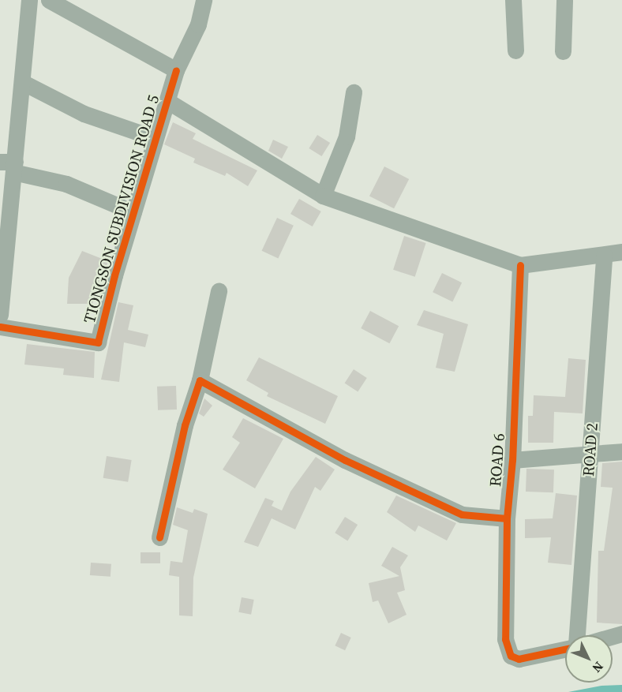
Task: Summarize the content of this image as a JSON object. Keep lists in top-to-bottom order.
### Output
{
  "streets": {
    "street": ["TIONGSON SUBDIVISION ROAD 5", "ROAD 2", "ROAD 6"]
  },
  "north": "bottom right"
}
